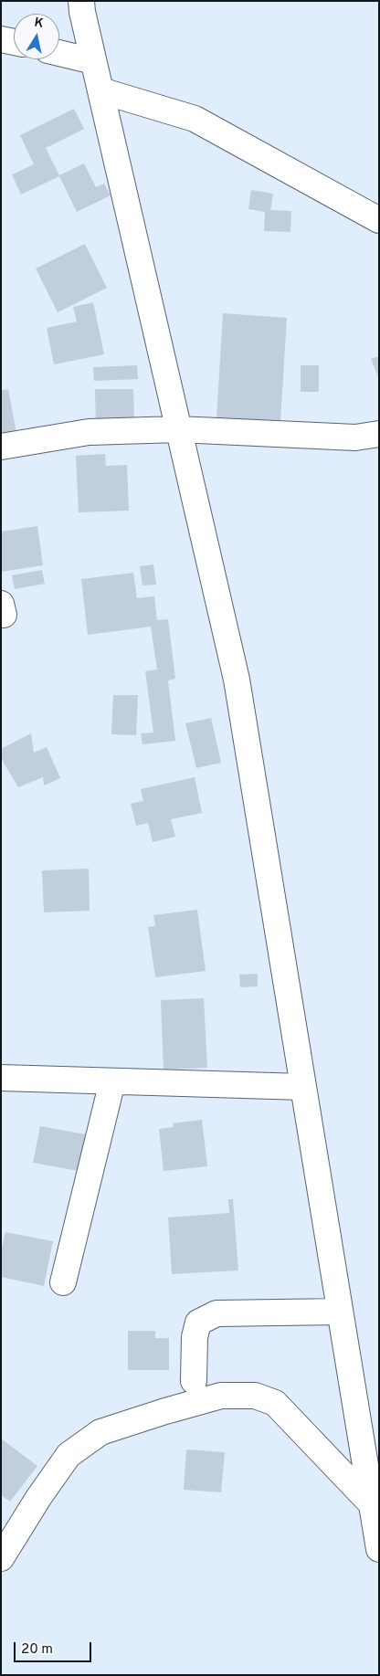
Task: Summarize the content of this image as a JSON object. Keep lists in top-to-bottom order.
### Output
{
  "scale_bar": "20 m",
  "north": "top"
}
